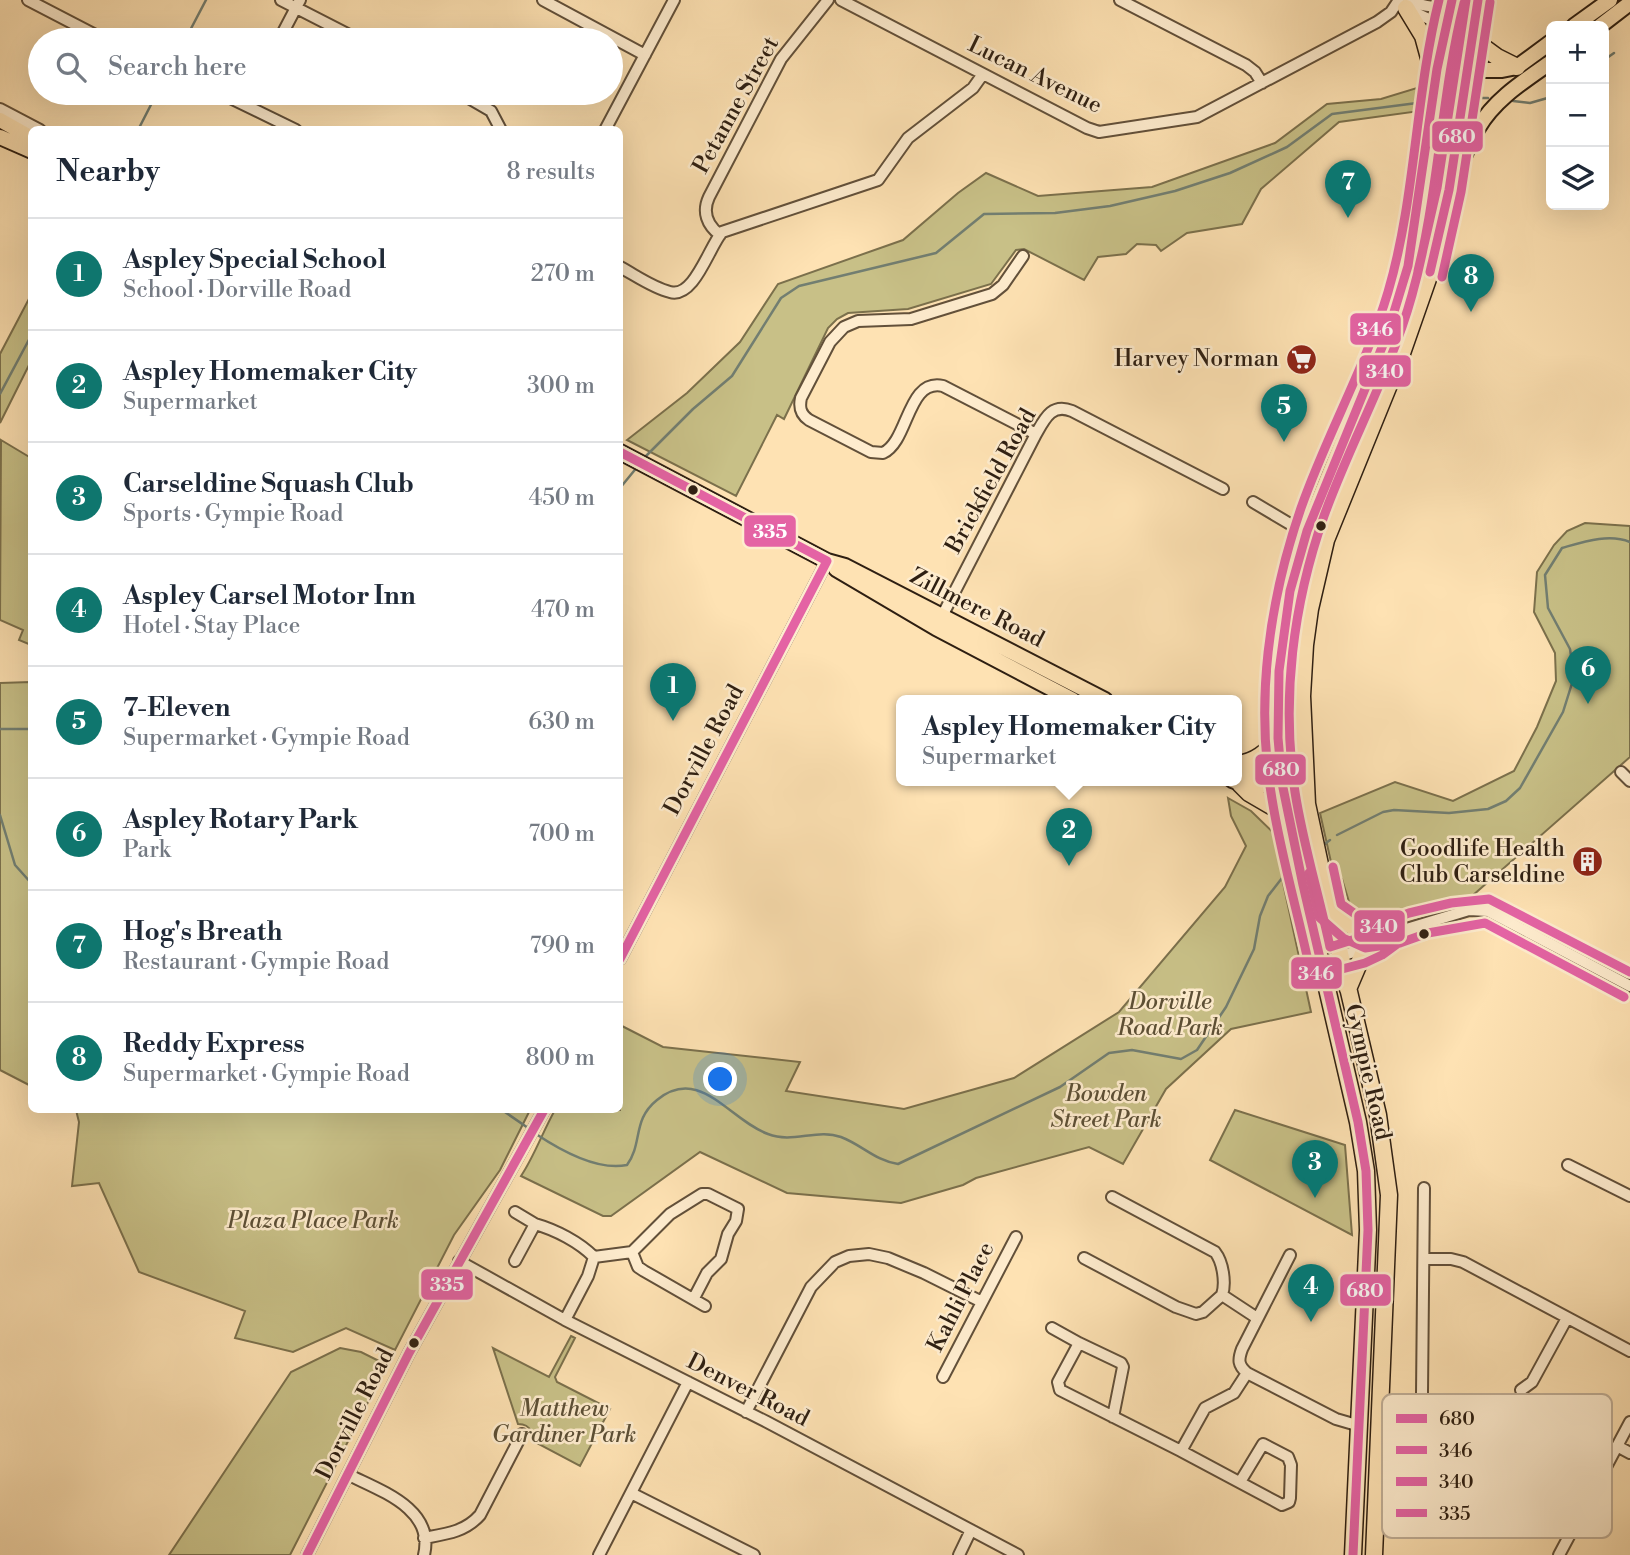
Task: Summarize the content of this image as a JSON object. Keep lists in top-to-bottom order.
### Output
{
  "streets": {
    "highway": ["Gympie Road"],
    "main road": ["Zillmere Road"],
    "street": [
      "Lucan Avenue",
      "Petanne Street",
      "Brickfield Road",
      "Dorville Road",
      "Kahli Place",
      "Denver Road"
    ]
  },
  "crossings": [
    ["Brickfield Road", "Zillmere Road"],
    ["Zillmere Road", "Dorville Road"],
    ["Dorville Road", "Denver Road"]
  ],
  "parks": [
    "Dorville Road Park",
    "Bowden Street Park",
    "Plaza Place Park",
    "Matthew Gardiner Park"
  ],
  "places": {
    "supermarket": ["Harvey Norman"],
    "building": ["Goodlife Health Club Carseldine"]
  },
  "lines": [
    "transit line 680",
    "transit line 346",
    "transit line 340",
    "transit line 335"
  ],
  "legend": [
    "680",
    "346",
    "340",
    "335"
  ],
  "page": {
    "map_buttons": ["+", "−"],
    "search": "Search here",
    "heading": ["Nearby", "8 results"],
    "pins": [
      "7",
      "8",
      "5",
      "6",
      "1",
      "2",
      "3",
      "4"
    ],
    "list": [
      {
        "mark": "1",
        "name": "Aspley Special School",
        "note": "School · Dorville Road",
        "value": "270 m"
      },
      {
        "mark": "2",
        "name": "Aspley Homemaker City",
        "note": "Supermarket",
        "value": "300 m"
      },
      {
        "mark": "3",
        "name": "Carseldine Squash Club",
        "note": "Sports · Gympie Road",
        "value": "450 m"
      },
      {
        "mark": "4",
        "name": "Aspley Carsel Motor Inn",
        "note": "Hotel · Stay Place",
        "value": "470 m"
      },
      {
        "mark": "5",
        "name": "7-Eleven",
        "note": "Supermarket · Gympie Road",
        "value": "630 m"
      },
      {
        "mark": "6",
        "name": "Aspley Rotary Park",
        "note": "Park",
        "value": "700 m"
      },
      {
        "mark": "7",
        "name": "Hog's Breath",
        "note": "Restaurant · Gympie Road",
        "value": "790 m"
      },
      {
        "mark": "8",
        "name": "Reddy Express",
        "note": "Supermarket · Gympie Road",
        "value": "800 m"
      }
    ],
    "popup": ["Aspley Homemaker City", "Supermarket"]
  }
}
